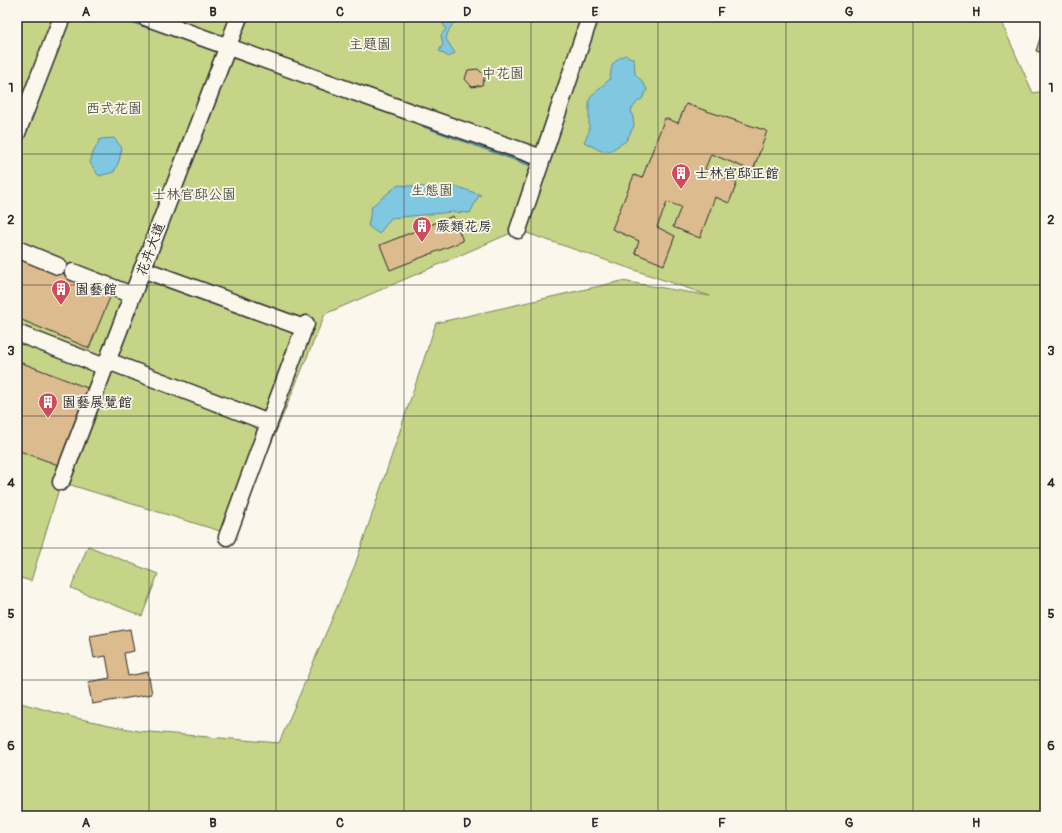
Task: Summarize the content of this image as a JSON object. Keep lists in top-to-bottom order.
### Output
{
  "streets": {
    "street": ["花卉大道"]
  },
  "parks": [
    "主題園",
    "中花園",
    "西式花園",
    "生態園",
    "士林官邸公園"
  ],
  "places": {
    "building": [
      "士林官邸正館",
      "蕨類花房",
      "園藝館",
      "園藝展覽館"
    ]
  },
  "grid": {
    "columns": [
      "A",
      "B",
      "C",
      "D",
      "E",
      "F",
      "G",
      "H"
    ],
    "rows": [
      "1",
      "2",
      "3",
      "4",
      "5",
      "6"
    ]
  }
}
